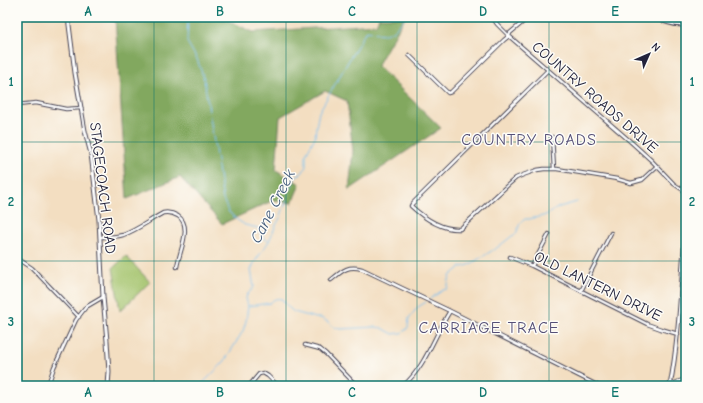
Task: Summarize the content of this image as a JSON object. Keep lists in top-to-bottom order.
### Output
{
  "streets": {
    "street": ["COUNTRY ROADS DRIVE", "STAGECOACH ROAD", "OLD LANTERN DRIVE"]
  },
  "districts": ["COUNTRY ROADS", "CARRIAGE TRACE"],
  "water": ["Cane Creek"],
  "north": "top right",
  "grid": {
    "columns": [
      "A",
      "B",
      "C",
      "D",
      "E"
    ],
    "rows": ["1", "2", "3"]
  }
}
